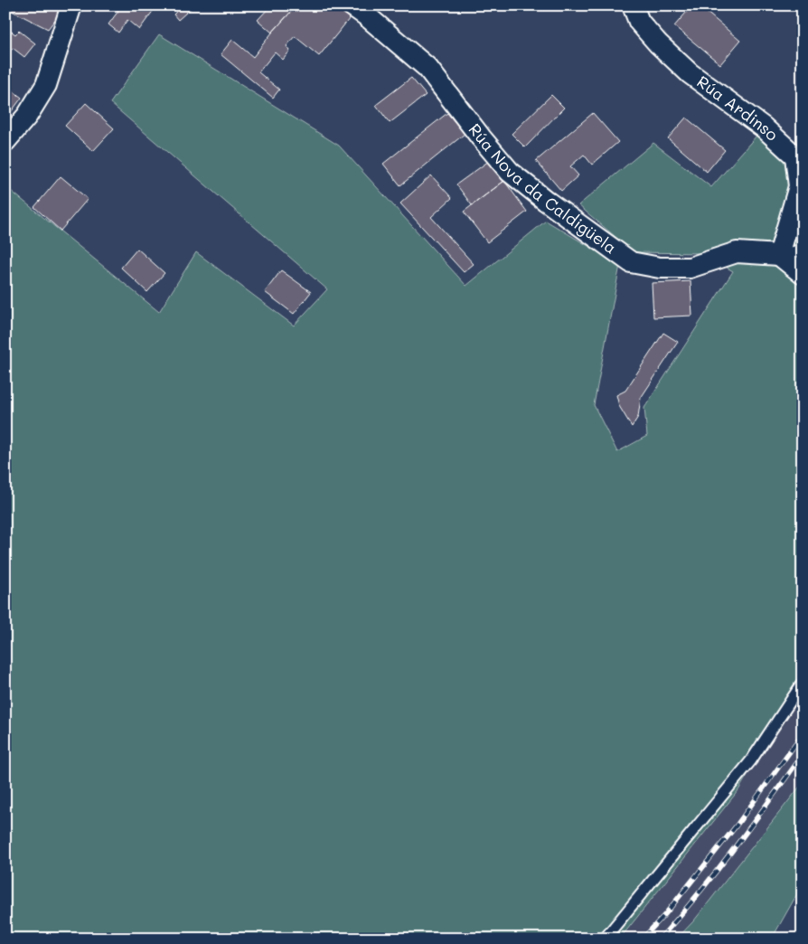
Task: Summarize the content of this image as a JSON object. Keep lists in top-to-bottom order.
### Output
{
  "streets": {
    "street": ["Rúa Ardinso", "Rúa Nova da Caldigüela"]
  },
  "crossings": [
    ["Rúa Ardinso", "Rúa Nova da Caldigüela"]
  ]
}
